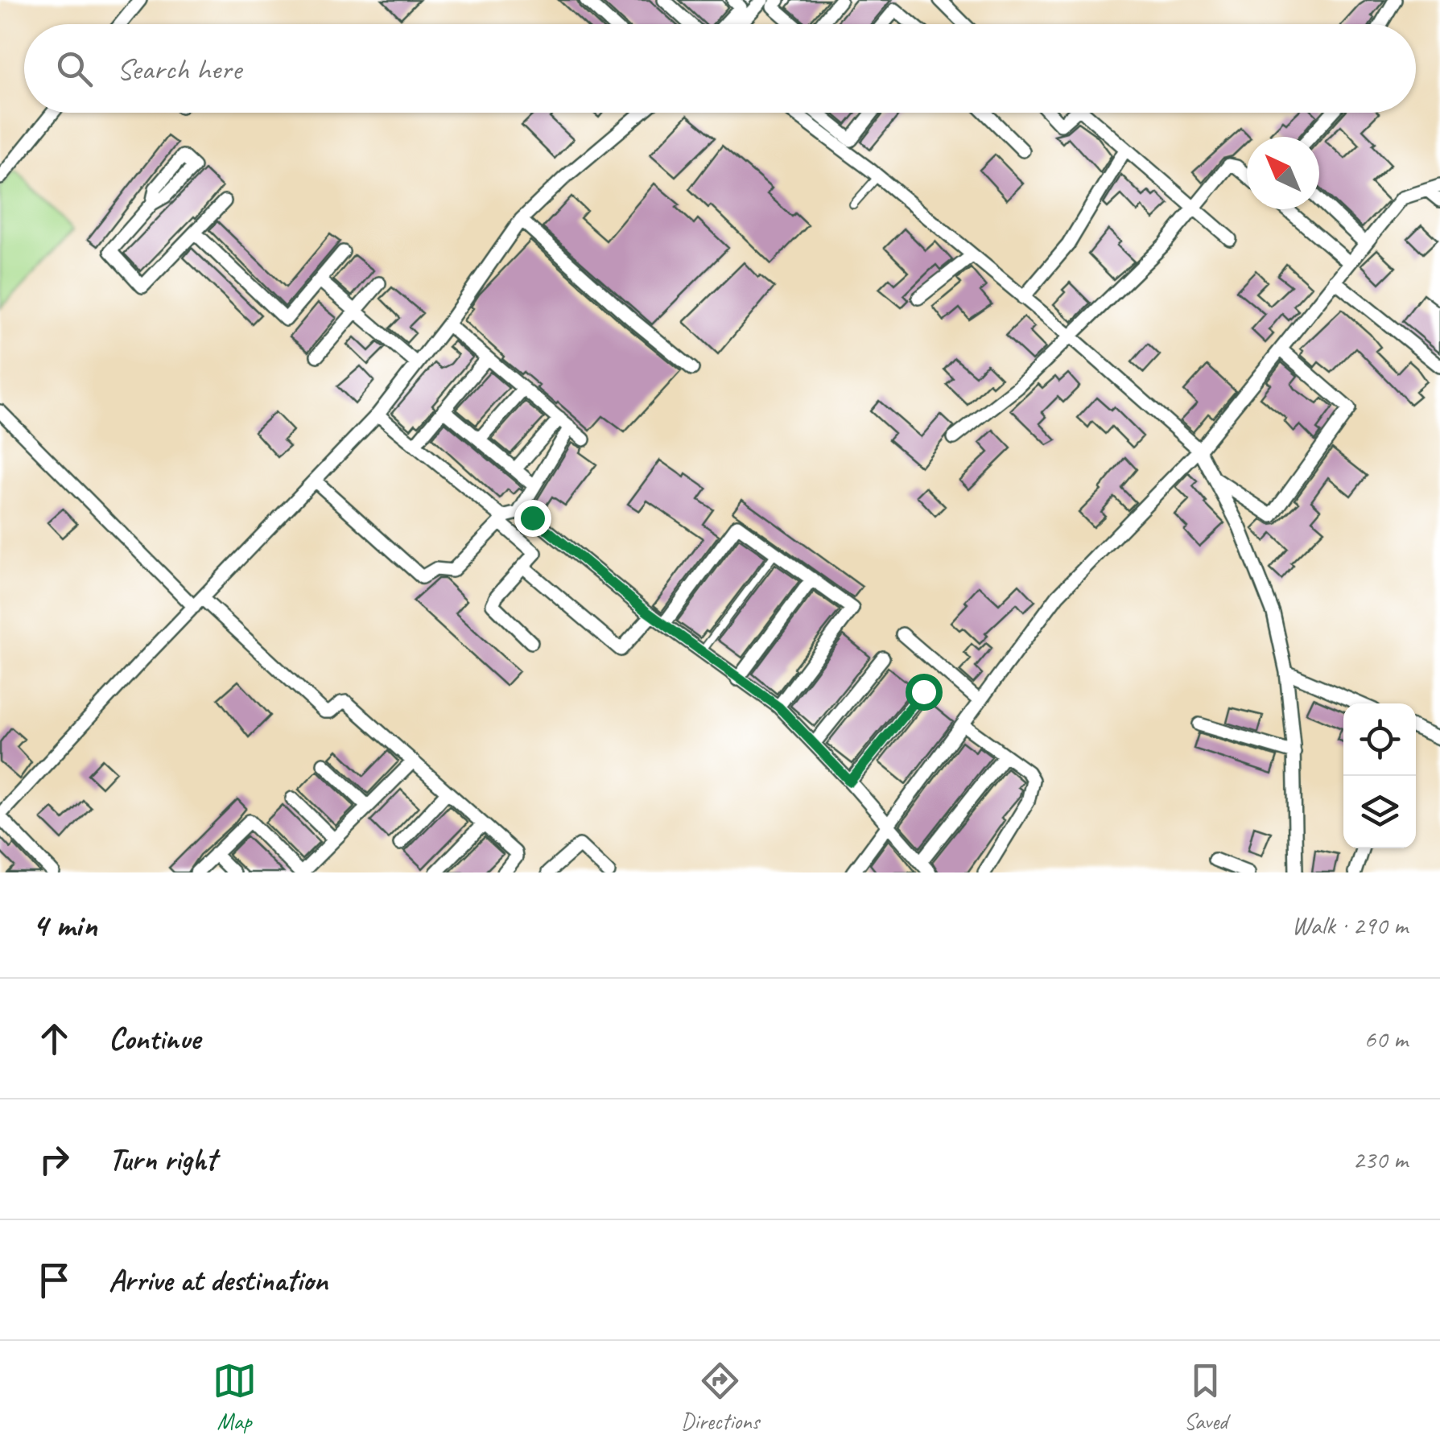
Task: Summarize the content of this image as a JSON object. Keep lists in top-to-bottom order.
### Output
{
  "north": "top left",
  "page": {
    "search": "Search here",
    "heading": ["4 min", "Walk · 290 m"],
    "list": [
      ["Continue", "60 m"],
      ["Turn right", "230 m"],
      "Arrive at destination"
    ],
    "nav": ["Map", "Directions", "Saved"]
  }
}
